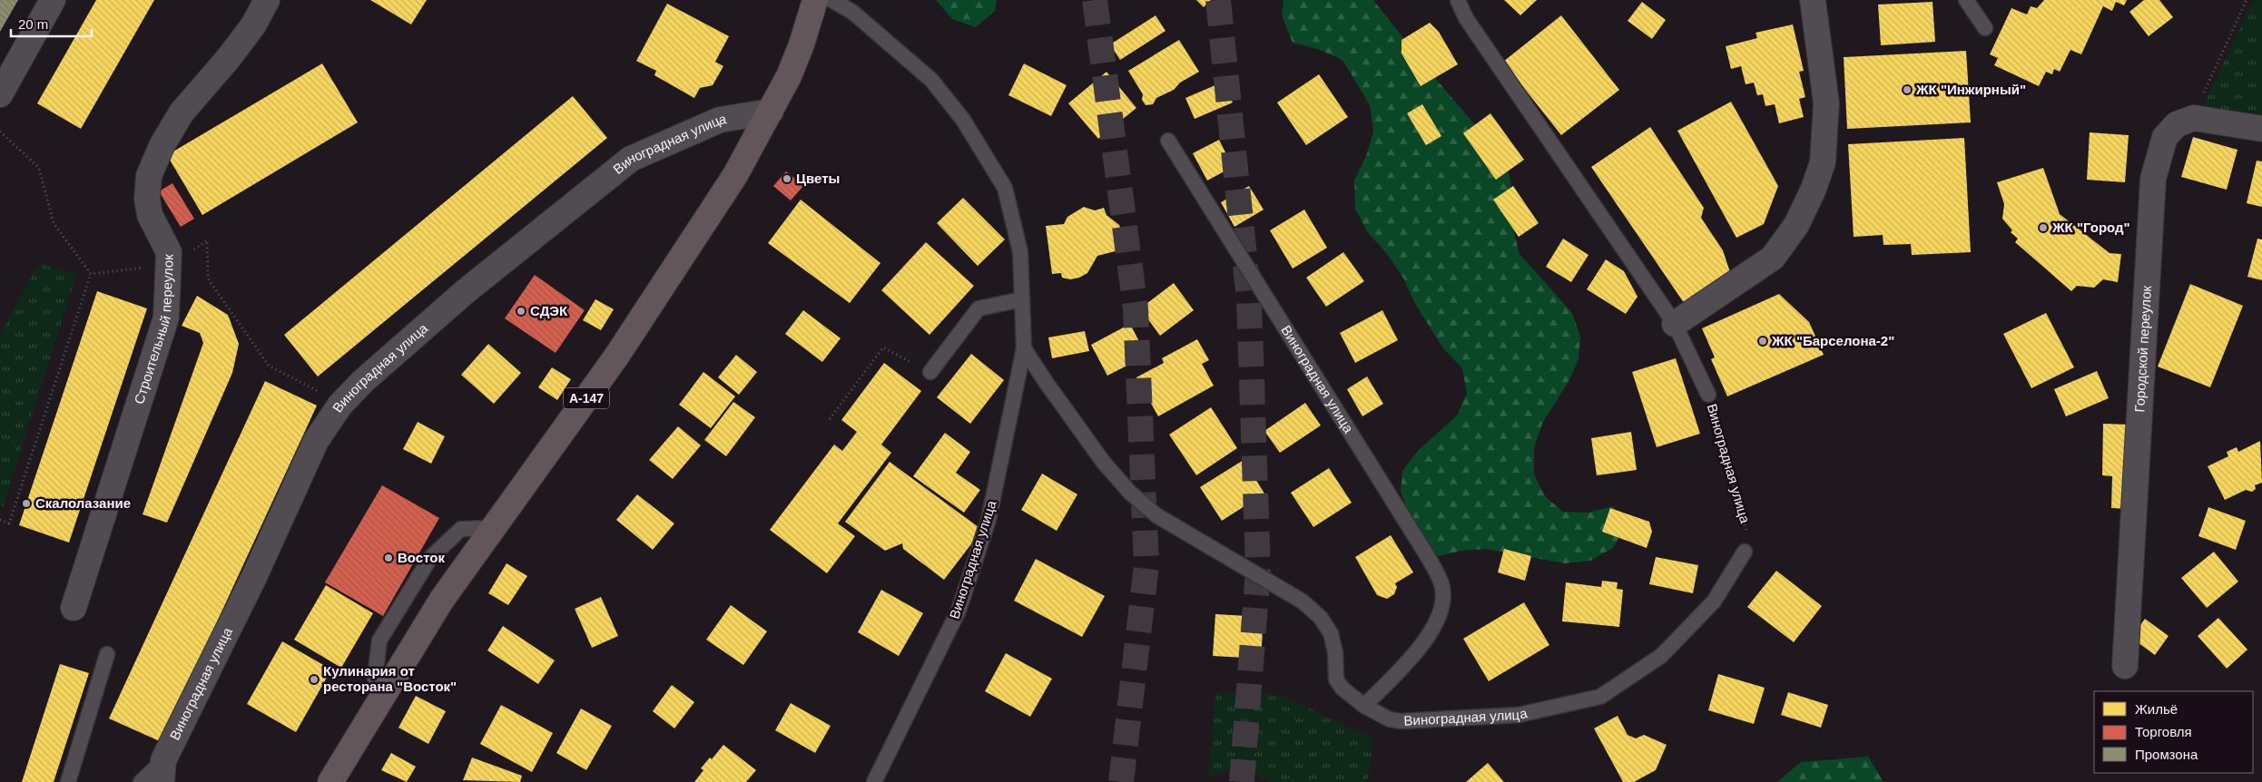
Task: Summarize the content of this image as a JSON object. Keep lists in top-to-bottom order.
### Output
{
  "streets": {
    "main road": ["А-147"],
    "street": ["Виноградная улица", "Строительный переулок", "Городской переулок"]
  },
  "crossings": [
    ["Виноградная улица", "А-147"]
  ],
  "places": [
    "ЖК \"Инжирный\"",
    "Цветы",
    "ЖК \"Город\"",
    "СДЭК",
    "ЖК \"Барселона-2\"",
    "Скалолазание",
    "Восток",
    "Кулинария от ресторана \"Восток\""
  ],
  "legend": ["Жильё", "Торговля", "Промзона"],
  "scale_bar": "20 m"
}
